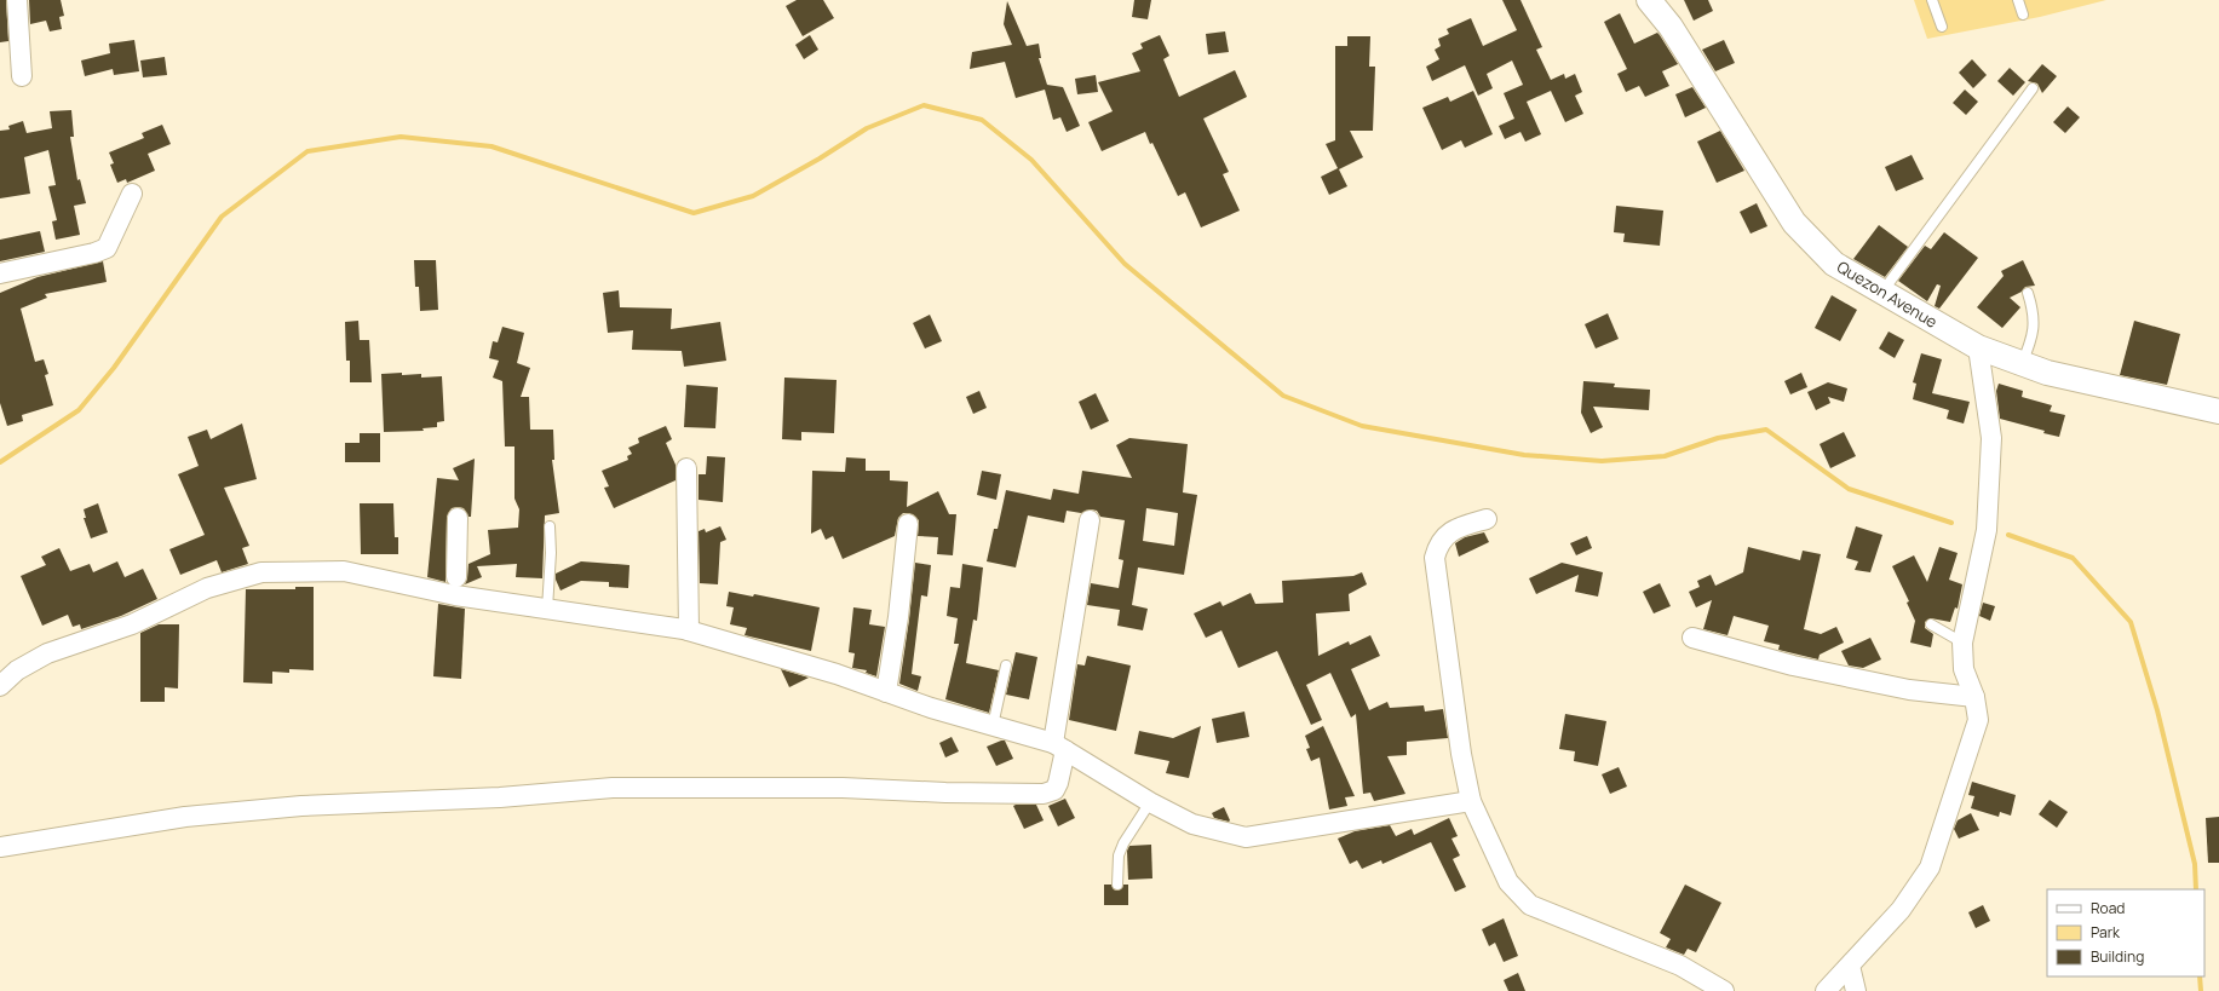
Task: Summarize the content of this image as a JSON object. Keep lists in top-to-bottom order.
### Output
{
  "streets": {
    "street": ["Quezon Avenue"]
  },
  "legend": ["Road", "Park", "Building"]
}
